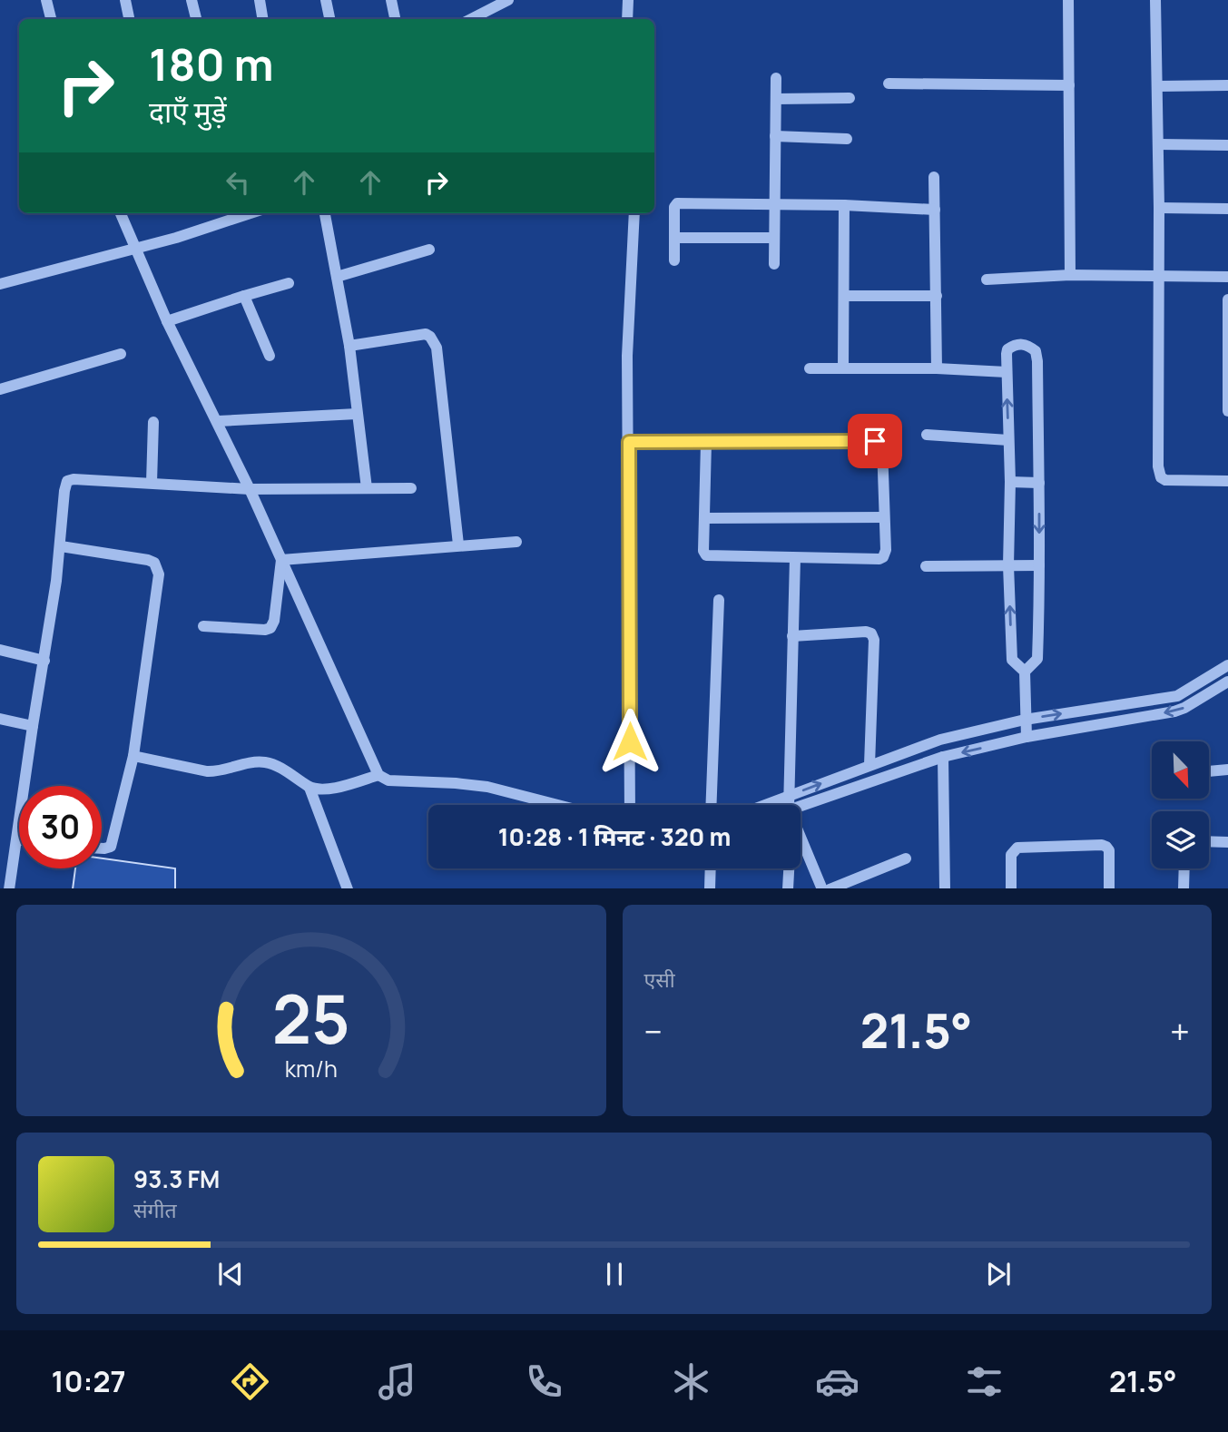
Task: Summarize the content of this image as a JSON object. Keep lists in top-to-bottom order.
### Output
{
  "north": "bottom right",
  "page": {
    "turn": ["180 m", "दाएँ मुड़ें"],
    "limit": "30",
    "trip": "10:28 · 1 मिनट · 320 m",
    "tile": "एसी",
    "heat": ["−", "21.5°", "+"],
    "song": ["93.3 FM", "संगीत"],
    "tabs": ["10:27", "21.5°"],
    "gauge": ["25", "km/h"]
  }
}
